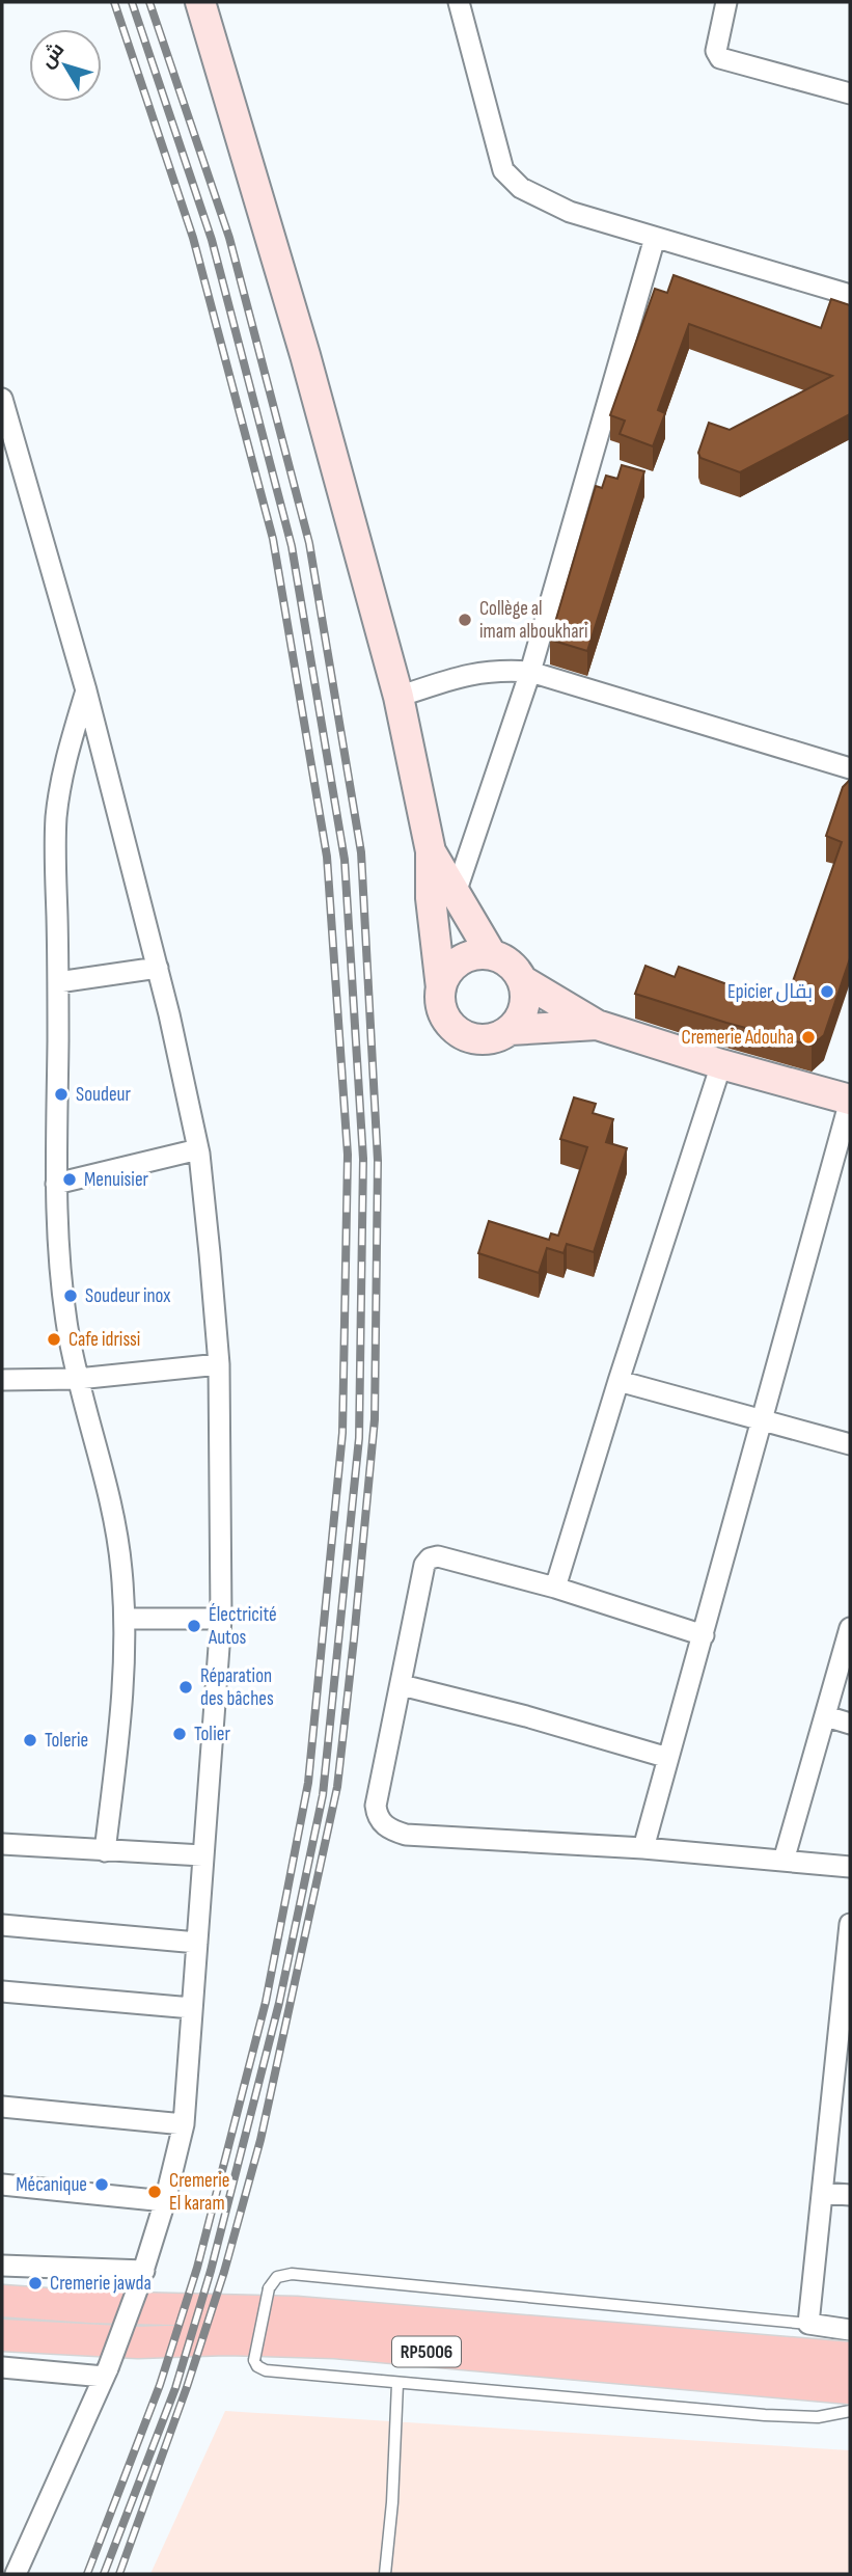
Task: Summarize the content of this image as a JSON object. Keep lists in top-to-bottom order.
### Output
{
  "streets": {
    "main road": ["RP5006"]
  },
  "places": [
    "Collège al imam alboukhari",
    "Epicier بقال",
    "Cremerie Adouha",
    "Soudeur",
    "Menuisier",
    "Soudeur inox",
    "Cafe idrissi",
    "Électricité Autos",
    "Réparation des bâches",
    "Tolier",
    "Tolerie",
    "Mécanique",
    "Cremerie El karam",
    "Cremerie jawda"
  ],
  "north": "top left"
}
